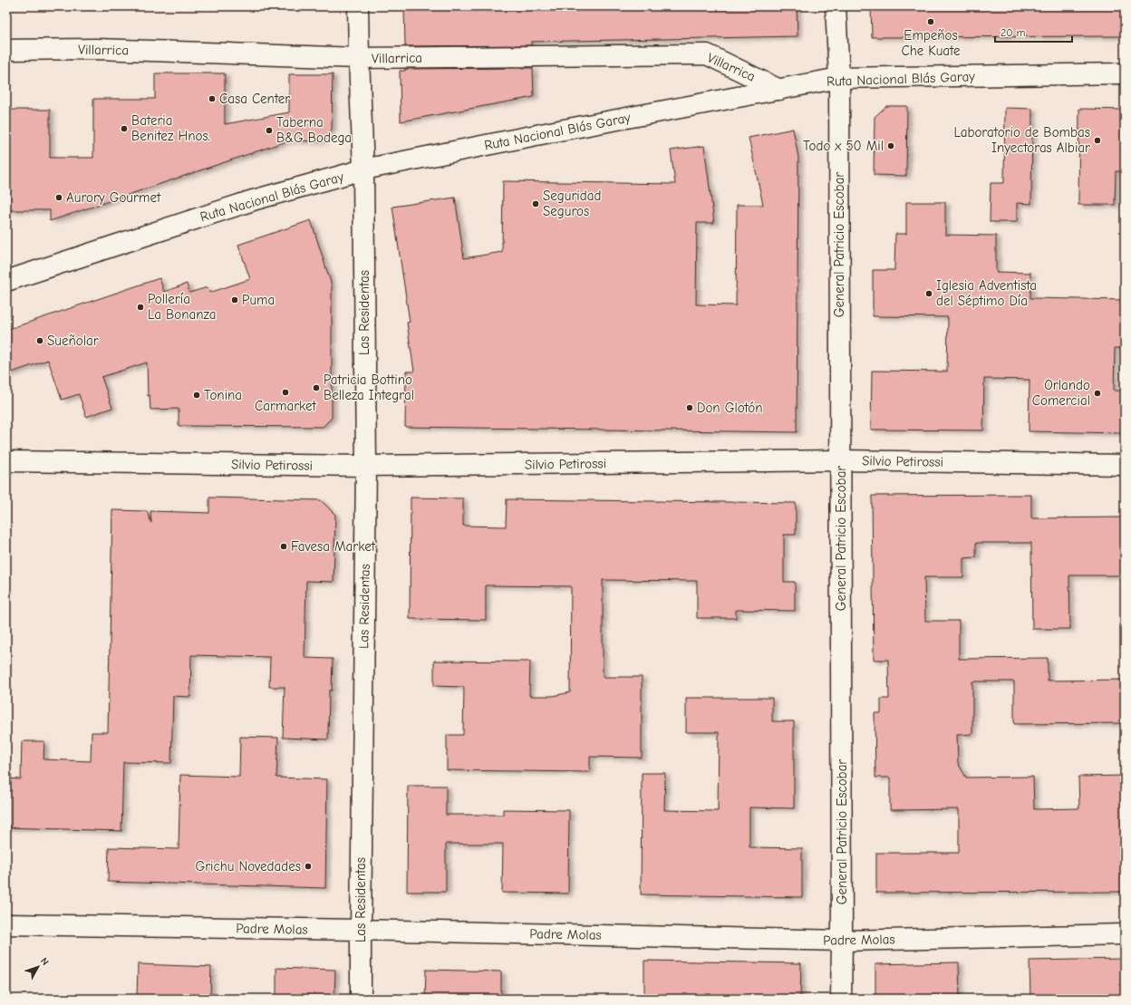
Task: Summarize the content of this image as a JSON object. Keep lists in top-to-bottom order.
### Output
{
  "streets": {
    "main road": [
      "Villarrica",
      "Ruta Nacional Blás Garay",
      "General Patricio Escobar",
      "Las Residentas",
      "Silvio Petirossi",
      "Padre Molas"
    ]
  },
  "crossings": [
    ["Villarrica", "Ruta Nacional Blás Garay"],
    ["Villarrica", "Las Residentas"],
    ["Ruta Nacional Blás Garay", "General Patricio Escobar"],
    ["Ruta Nacional Blás Garay", "Las Residentas"],
    ["General Patricio Escobar", "Silvio Petirossi"],
    ["General Patricio Escobar", "Padre Molas"],
    ["Las Residentas", "Silvio Petirossi"],
    ["Las Residentas", "Padre Molas"]
  ],
  "places": [
    "Empeños Che Kuate",
    "Casa Center",
    "Bateria Benitez Hnos.",
    "Taberna B&G Bodega",
    "Laboratorio de Bombas Inyectoras Albiar",
    "Todo x 50 Mil",
    "Aurory Gourmet",
    "Seguridad Seguros",
    "Iglesia Adventista del Séptimo Día",
    "Puma",
    "Pollería La Bonanza",
    "Sueñolar",
    "Patricia Bottino Belleza Integral",
    "Carmarket",
    "Orlando Comercial",
    "Tonina",
    "Don Glotón",
    "Favesa Market",
    "Grichu Novedades"
  ],
  "scale_bar": "20 m",
  "north": "top right"
}
